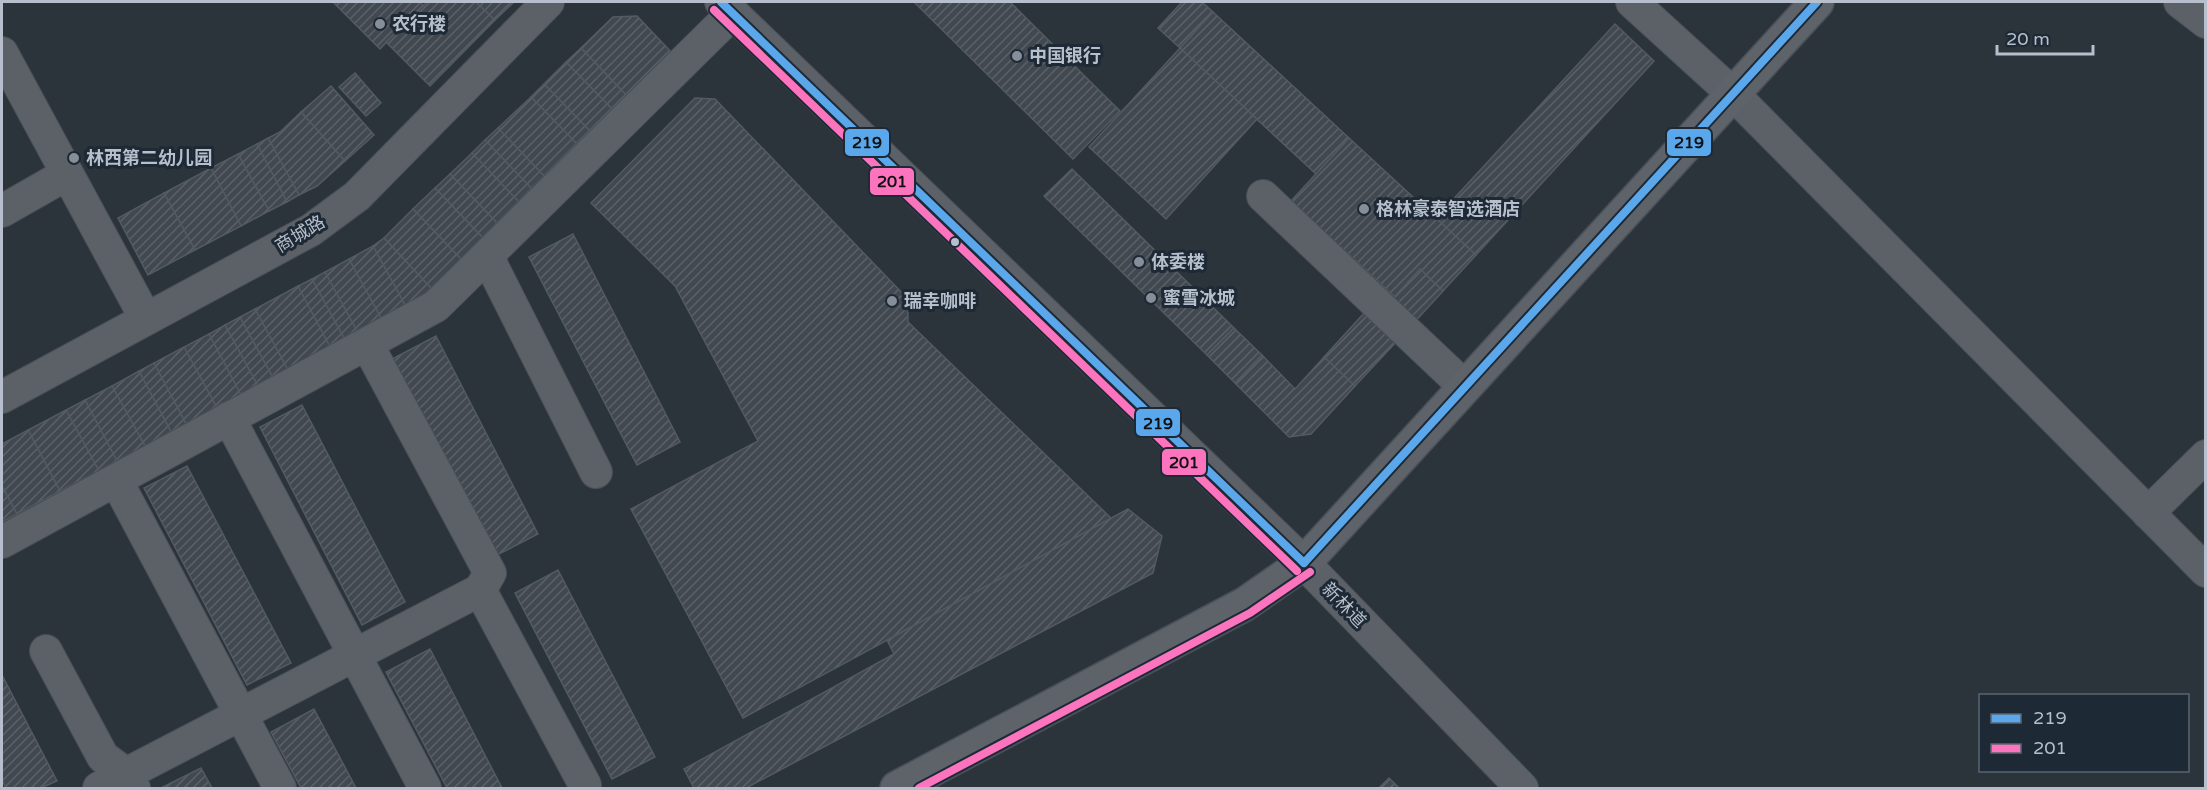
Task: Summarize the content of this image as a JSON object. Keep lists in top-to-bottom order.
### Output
{
  "streets": {
    "street": ["商城路", "新林道"]
  },
  "places": [
    "农行楼",
    "中国银行",
    "林西第二幼儿园",
    "格林豪泰智选酒店",
    "体委楼",
    "蜜雪冰城",
    "瑞幸咖啡"
  ],
  "lines": ["transit line 219", "transit line 201"],
  "legend": ["219", "201"],
  "scale_bar": "20 m"
}
